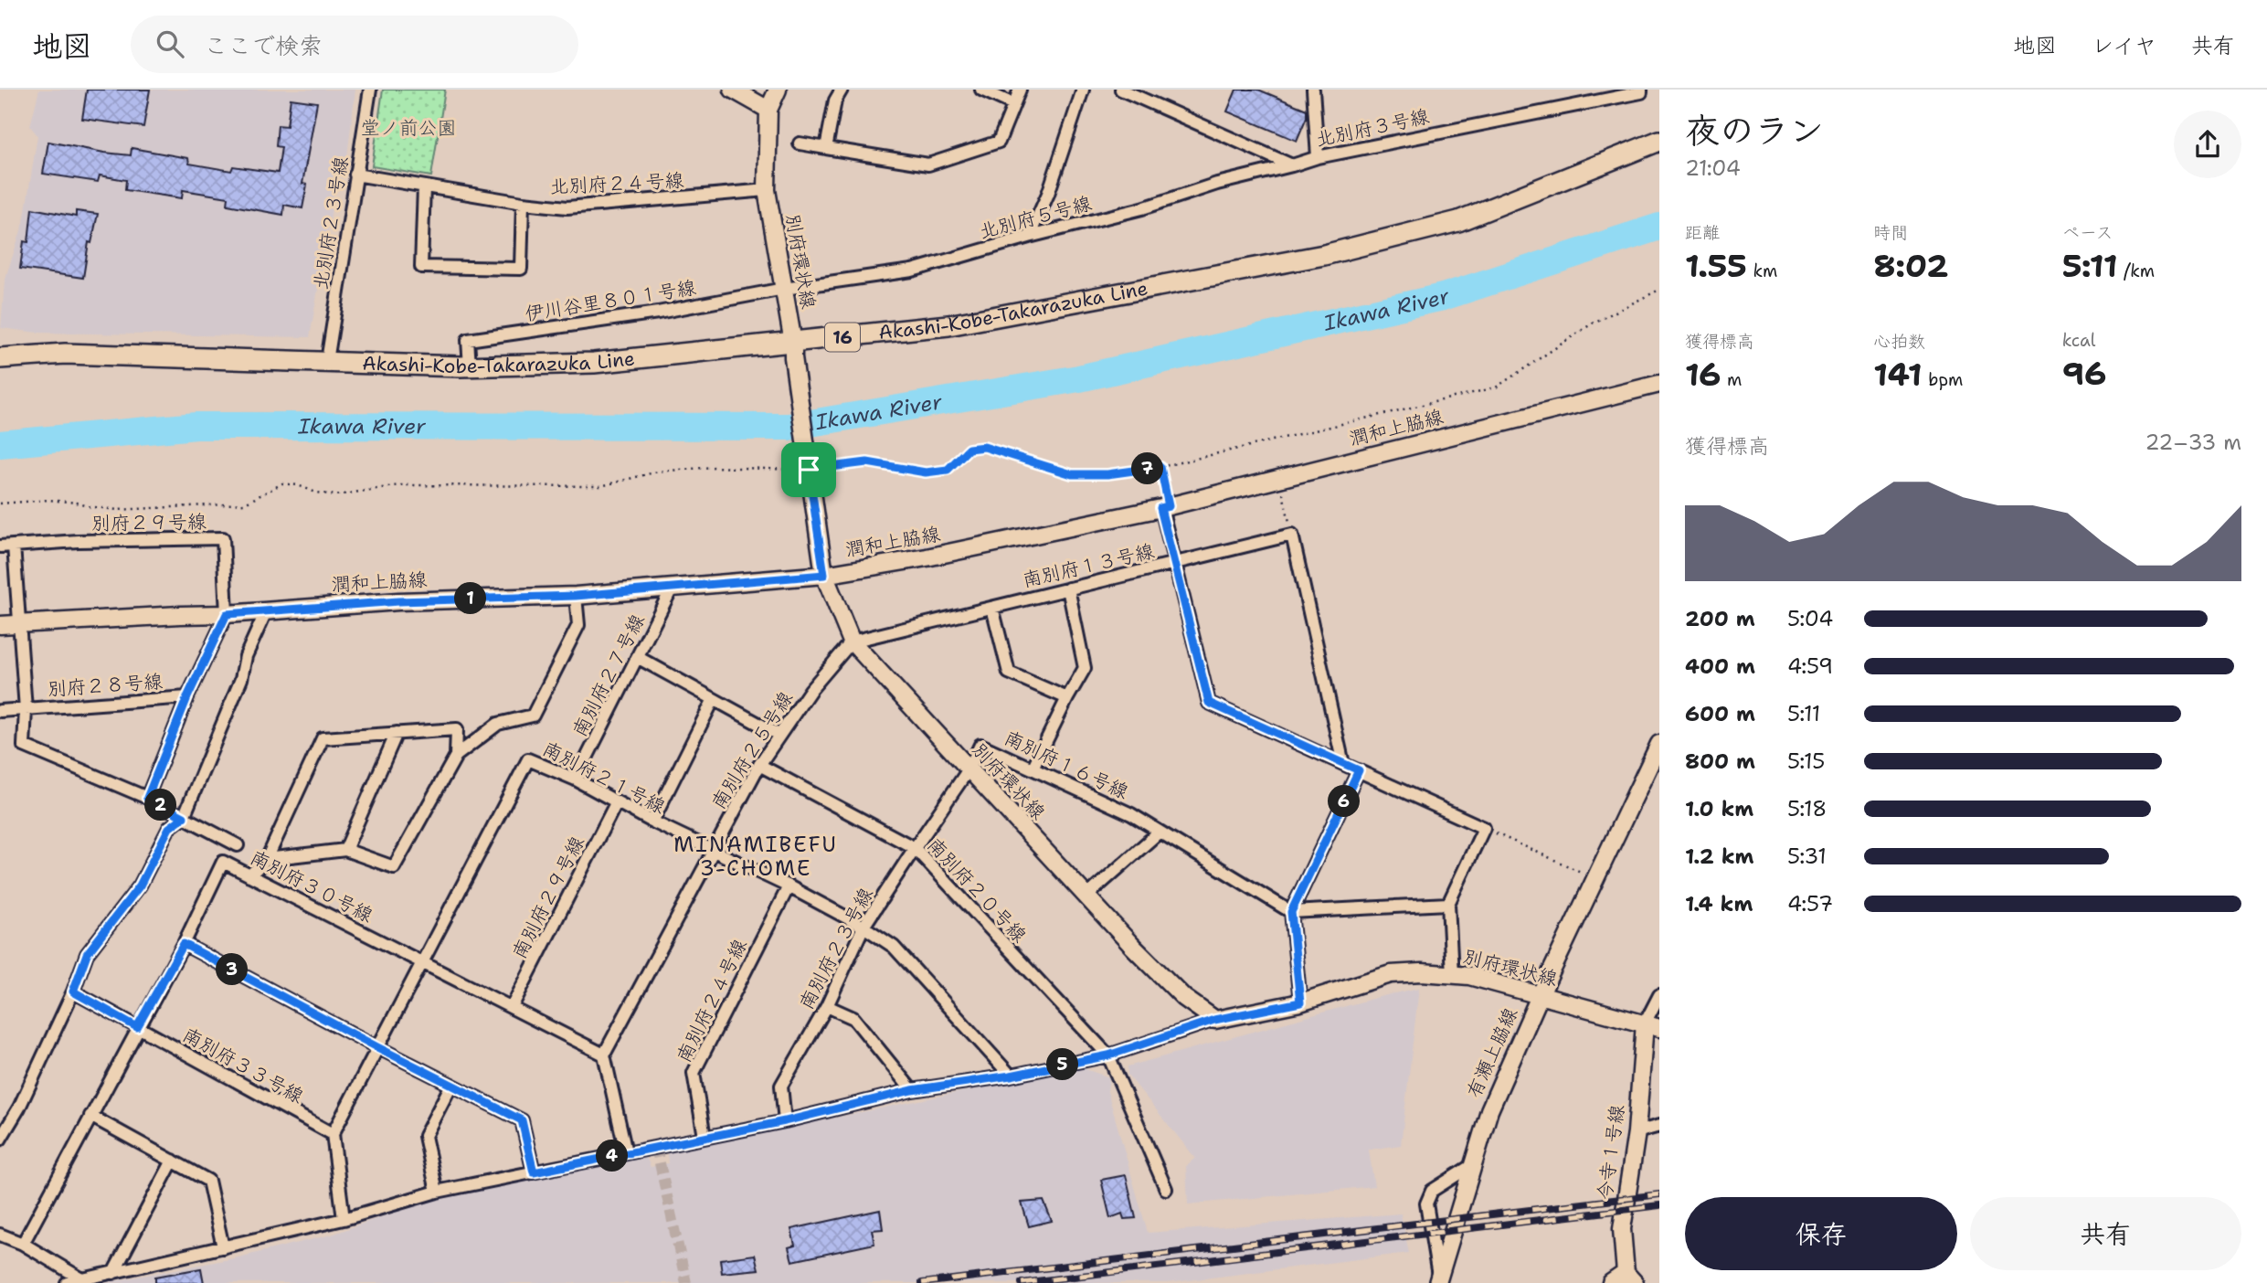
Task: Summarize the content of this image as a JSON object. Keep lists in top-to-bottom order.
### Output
{
  "streets": {
    "main road": ["Akashi-Kobe-Takarazuka Line", "16"],
    "street": [
      "北別府３号線",
      "北別府２４号線",
      "北別府５号線",
      "北別府２３号線",
      "別府環状線",
      "伊川谷里８０１号線",
      "潤和上脇線",
      "別府２９号線",
      "南別府１３号線",
      "南別府２７号線",
      "別府２８号線",
      "南別府２５号線",
      "南別府１６号線",
      "南別府２１号線",
      "南別府３０号線",
      "南別府２０号線",
      "南別府２９号線",
      "南別府２３号線",
      "南別府２４号線",
      "有瀬上脇線",
      "南別府３３号線",
      "今寺１号線"
    ]
  },
  "crossings": [
    ["北別府３号線", "北別府５号線"],
    ["北別府２４号線", "北別府２３号線"],
    ["北別府２４号線", "別府環状線"],
    ["北別府５号線", "別府環状線"],
    ["北別府５号線", "伊川谷里８０１号線"],
    ["北別府２３号線", "Akashi-Kobe-Takarazuka Line"],
    ["別府環状線", "伊川谷里８０１号線"],
    ["別府環状線", "Akashi-Kobe-Takarazuka Line"],
    ["別府環状線", "潤和上脇線"],
    ["別府環状線", "南別府１３号線"],
    ["別府環状線", "南別府２５号線"],
    ["別府環状線", "南別府１６号線"],
    ["別府環状線", "南別府２３号線"],
    ["別府環状線", "有瀬上脇線"],
    ["別府環状線", "今寺１号線"],
    ["伊川谷里８０１号線", "Akashi-Kobe-Takarazuka Line"],
    ["潤和上脇線", "別府２９号線"],
    ["潤和上脇線", "南別府２７号線"],
    ["南別府１３号線", "南別府２５号線"],
    ["南別府２７号線", "南別府２１号線"],
    ["南別府２５号線", "南別府２１号線"],
    ["南別府２５号線", "南別府３０号線"],
    ["南別府２５号線", "南別府２０号線"],
    ["南別府１６号線", "南別府２３号線"],
    ["南別府２１号線", "南別府３０号線"],
    ["南別府２１号線", "南別府２９号線"],
    ["南別府２１号線", "南別府２３号線"],
    ["南別府２１号線", "南別府２４号線"],
    ["南別府２１号線", "南別府３３号線"],
    ["南別府３０号線", "南別府２９号線"],
    ["南別府３０号線", "南別府３３号線"],
    ["南別府２０号線", "南別府２３号線"]
  ],
  "districts": ["MINAMIBEFU 3-CHOME"],
  "water": ["Ikawa River"],
  "parks": ["堂ノ前公園"],
  "page": {
    "header": "地図",
    "search": "ここで検索",
    "nav": ["地図", "レイヤ", "共有"],
    "heading": ["夜のラン", "21:04"],
    "stats": [
      ["距離", "1.55 km"],
      ["時間", "8:02"],
      ["ペース", "5:11 /km"],
      ["獲得標高", "16 m"],
      ["心拍数", "141 bpm"],
      ["kcal", "96"]
    ],
    "chart": ["獲得標高", "22–33 m"],
    "pins": [
      "7",
      "1",
      "6",
      "2",
      "3",
      "5",
      "4"
    ],
    "list": [
      {
        "name": "200 m",
        "note": "5:04"
      },
      {
        "name": "400 m",
        "note": "4:59"
      },
      {
        "name": "600 m",
        "note": "5:11"
      },
      {
        "name": "800 m",
        "note": "5:15"
      },
      {
        "name": "1.0 km",
        "note": "5:18"
      },
      {
        "name": "1.2 km",
        "note": "5:31"
      },
      {
        "name": "1.4 km",
        "note": "4:57"
      }
    ],
    "buttons": ["保存", "共有"]
  }
}
